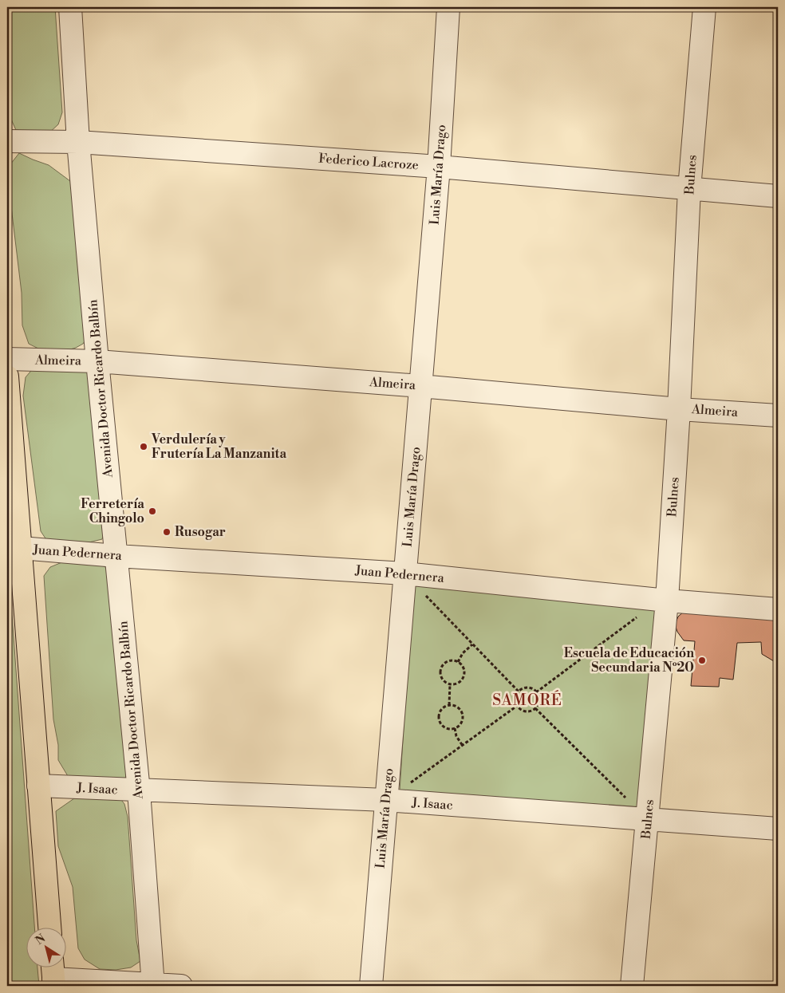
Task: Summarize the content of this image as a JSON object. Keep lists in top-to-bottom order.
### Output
{
  "streets": {
    "street": [
      "Federico Lacroze",
      "Luis María Drago",
      "Bulnes",
      "Almeira",
      "Avenida Doctor Ricardo Balbín",
      "Juan Pedernera",
      "J. Isaac"
    ]
  },
  "crossings": [
    ["Federico Lacroze", "Luis María Drago"],
    ["Federico Lacroze", "Bulnes"],
    ["Federico Lacroze", "Avenida Doctor Ricardo Balbín"],
    ["Luis María Drago", "Almeira"],
    ["Luis María Drago", "Juan Pedernera"],
    ["Luis María Drago", "J. Isaac"],
    ["Bulnes", "Almeira"],
    ["Bulnes", "Juan Pedernera"],
    ["Bulnes", "J. Isaac"],
    ["Almeira", "Avenida Doctor Ricardo Balbín"],
    ["Avenida Doctor Ricardo Balbín", "Juan Pedernera"],
    ["Avenida Doctor Ricardo Balbín", "J. Isaac"]
  ],
  "districts": ["SAMORÉ"],
  "places": [
    "Verdulería y Frutería La Manzanita",
    "Ferretería Chingolo",
    "Rusogar",
    "Escuela de Educación Secundaria Nº20"
  ],
  "north": "top left"
}
